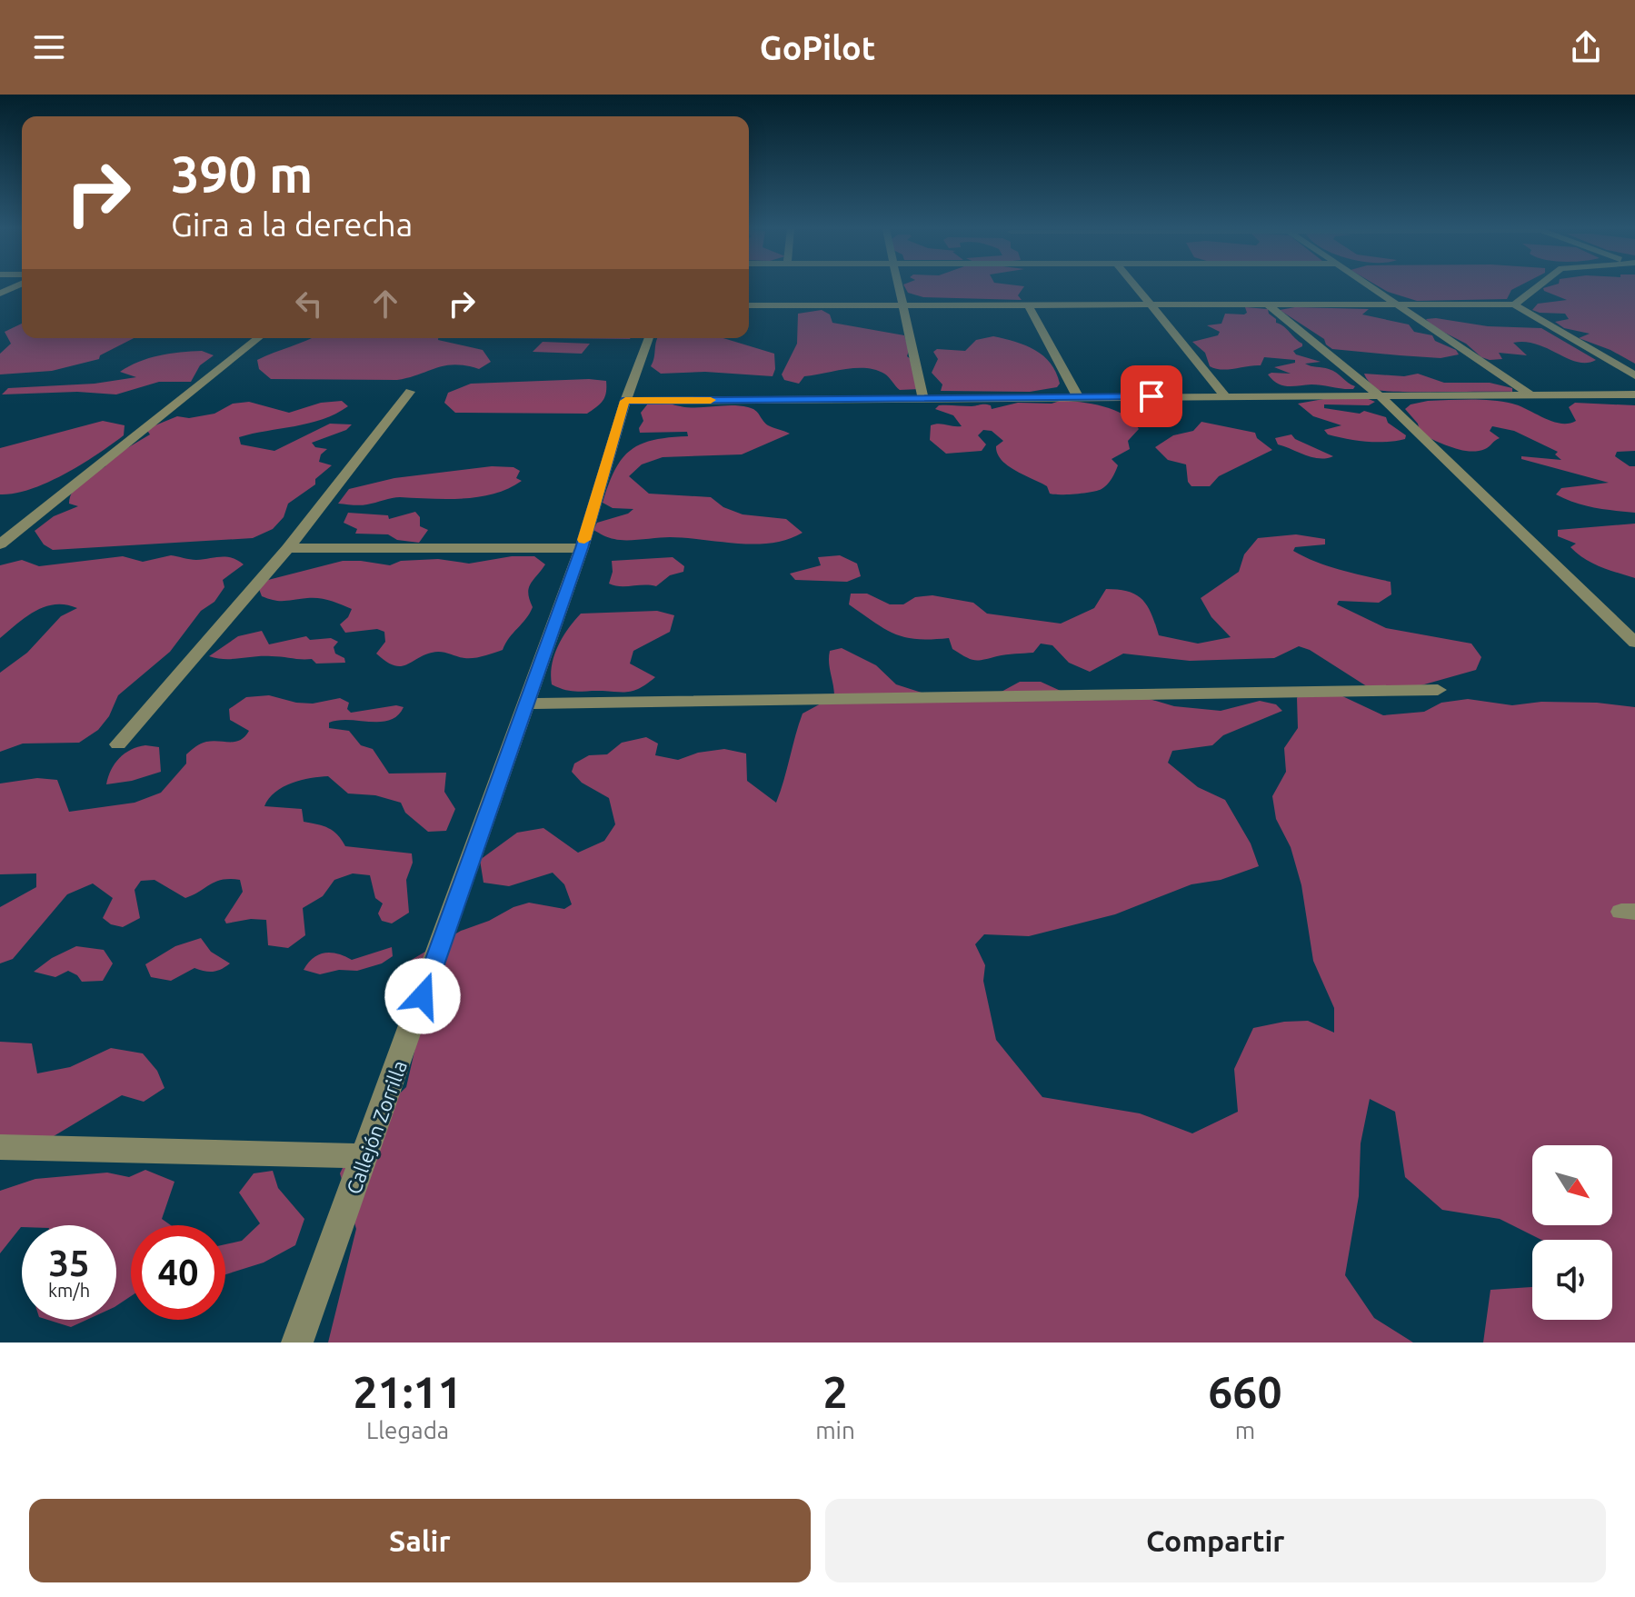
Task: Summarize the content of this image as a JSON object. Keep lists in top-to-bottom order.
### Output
{
  "streets": {
    "street": ["Callejón Zorrilla"]
  },
  "north": "bottom right",
  "page": {
    "header": "GoPilot",
    "turn": ["390 m", "Gira a la derecha"],
    "speed": "35 km/h",
    "limit": "40",
    "eta": [
      "21:11",
      "Llegada",
      "2",
      "min",
      "660",
      "m"
    ],
    "buttons": ["Salir", "Compartir"]
  }
}
